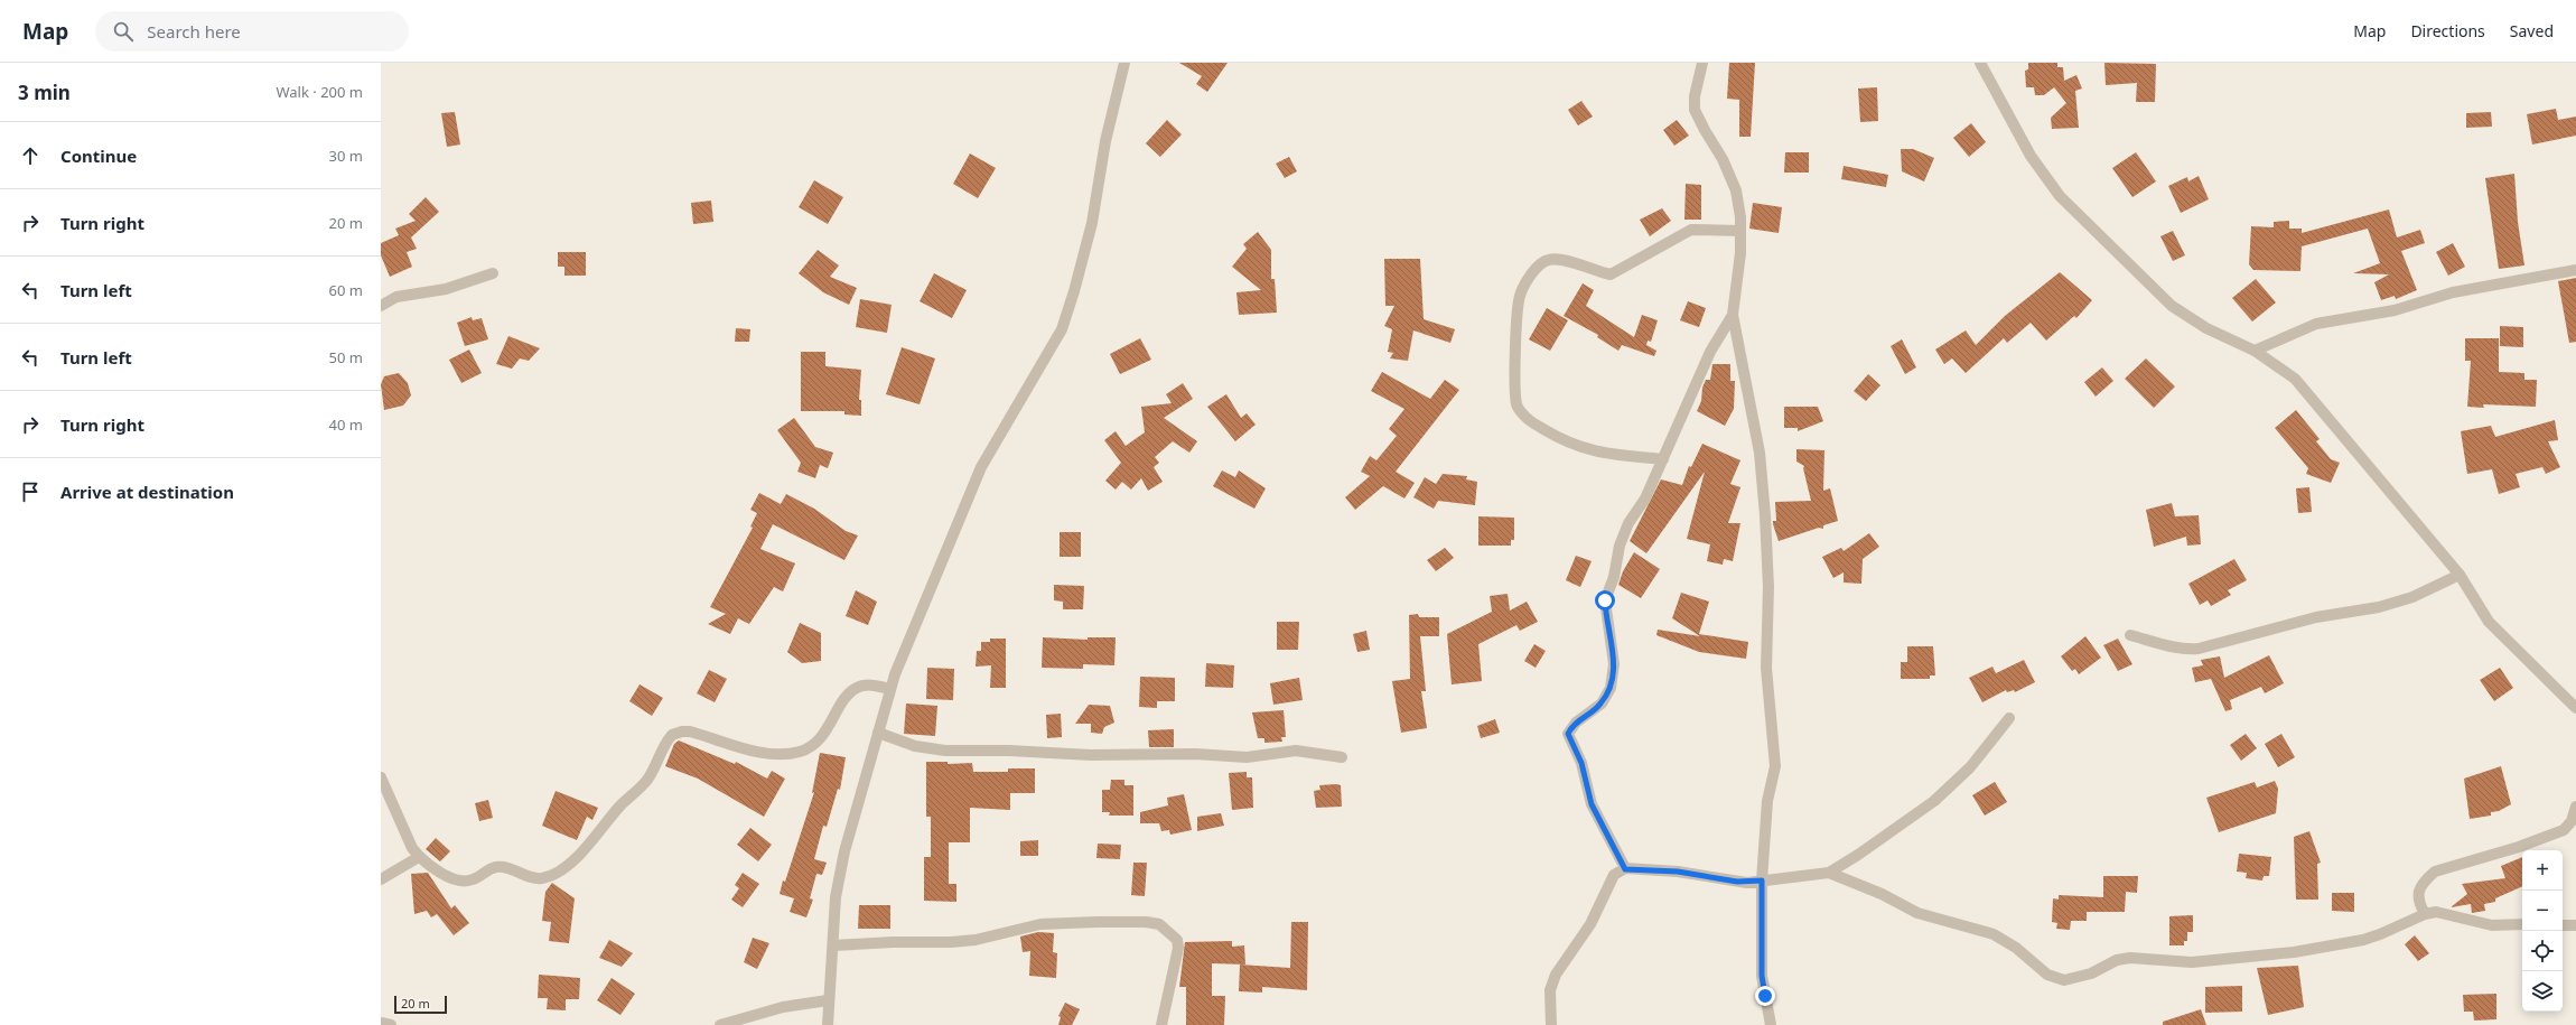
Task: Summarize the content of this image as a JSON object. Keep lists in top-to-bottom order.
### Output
{
  "scale_bar": "20 m",
  "page": {
    "header": "Map",
    "search": "Search here",
    "nav": ["Map", "Directions", "Saved"],
    "heading": ["3 min", "Walk · 200 m"],
    "list": [
      ["Continue", "30 m"],
      ["Turn right", "20 m"],
      ["Turn left", "60 m"],
      ["Turn left", "50 m"],
      ["Turn right", "40 m"],
      "Arrive at destination"
    ],
    "map_buttons": ["+", "−"],
    "scale": "20 m"
  }
}
